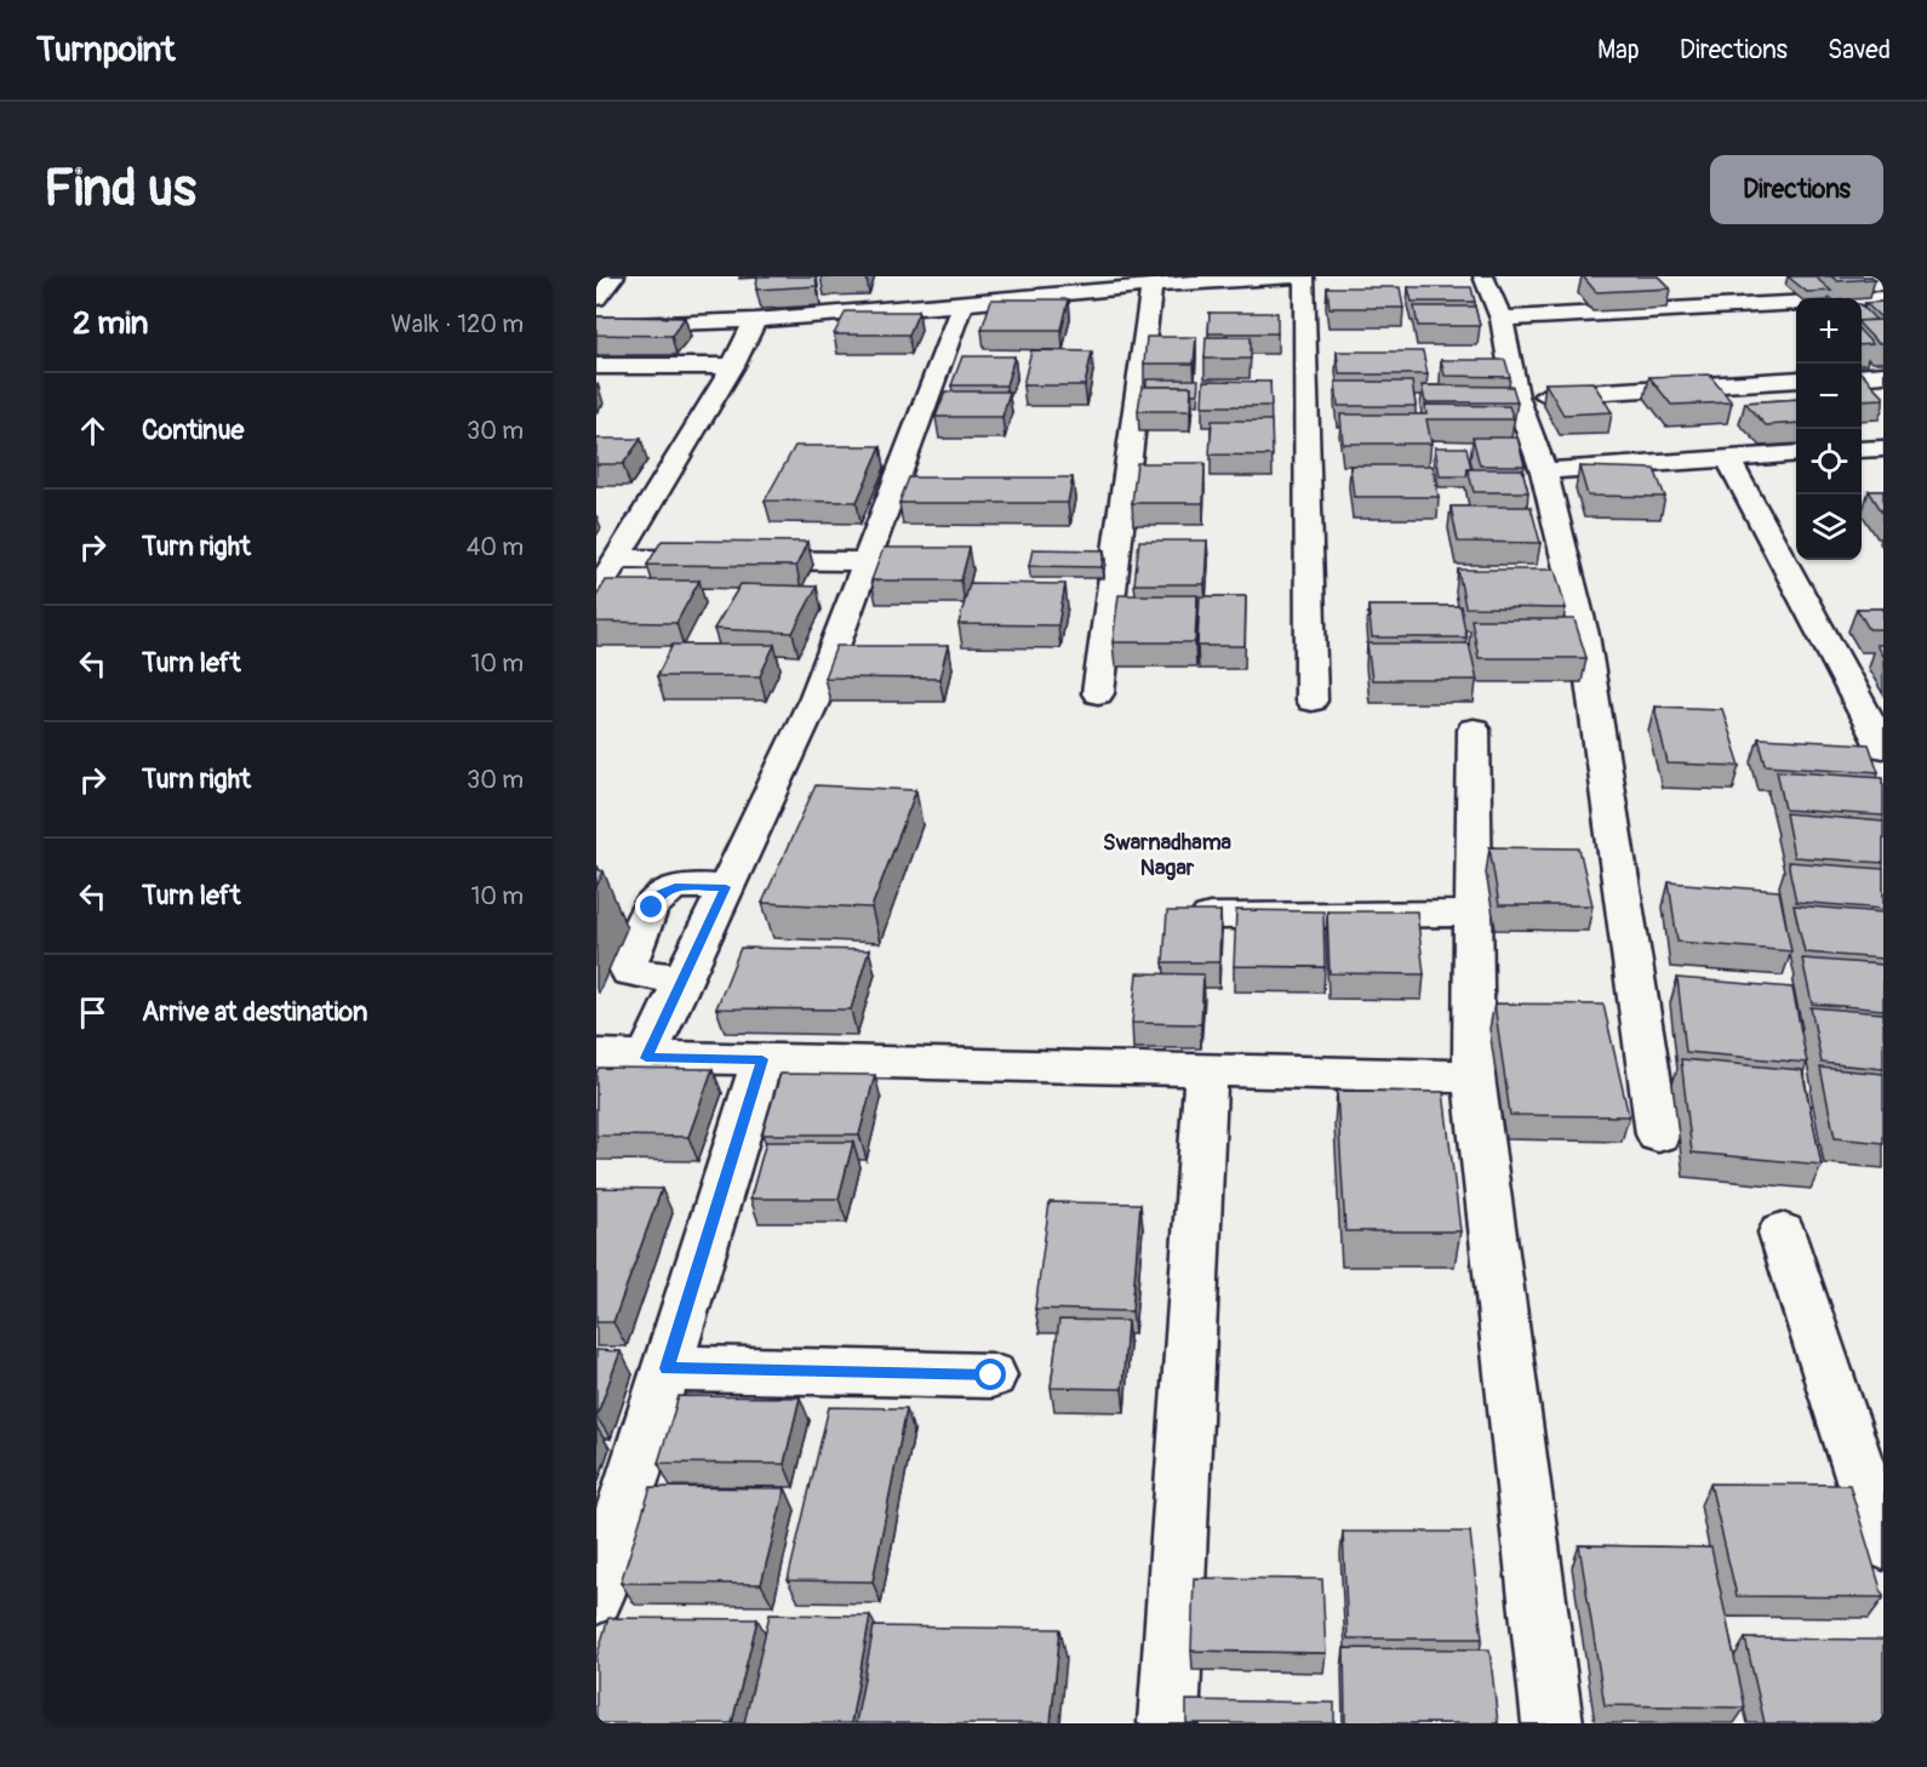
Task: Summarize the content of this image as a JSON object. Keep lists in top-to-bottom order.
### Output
{
  "districts": ["Swarnadhama Nagar"],
  "page": {
    "header": "Turnpoint",
    "nav": ["Map", "Directions", "Saved"],
    "buttons": "Directions",
    "title": "Find us",
    "heading": ["2 min", "Walk · 120 m"],
    "map_buttons": ["+", "−"],
    "list": [
      ["Continue", "30 m"],
      ["Turn right", "40 m"],
      ["Turn left", "10 m"],
      ["Turn right", "30 m"],
      ["Turn left", "10 m"],
      "Arrive at destination"
    ]
  }
}
